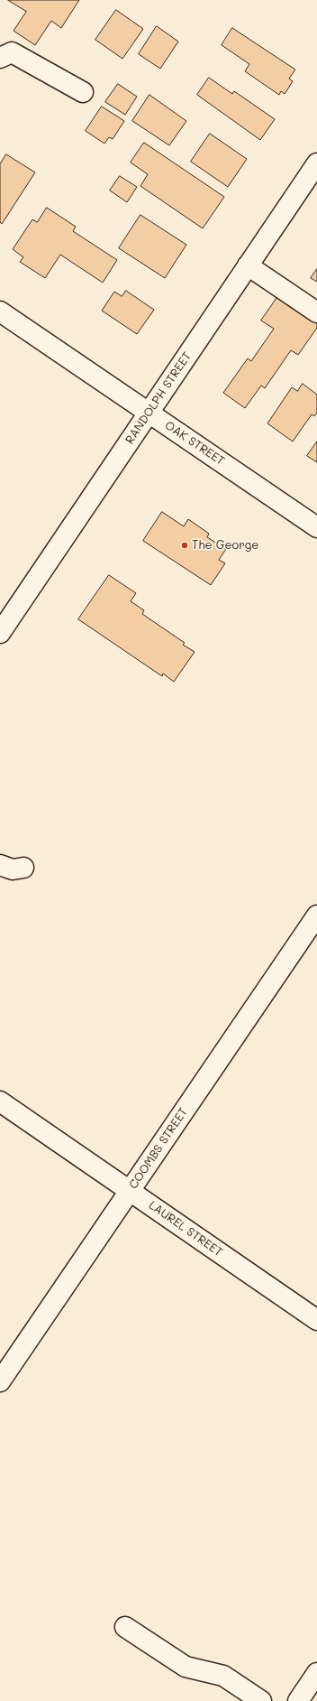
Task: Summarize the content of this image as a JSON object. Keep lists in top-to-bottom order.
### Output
{
  "streets": {
    "street": [
      "RANDOLPH STREET",
      "OAK STREET",
      "COOMBS STREET",
      "LAUREL STREET"
    ]
  },
  "crossings": [
    ["RANDOLPH STREET", "OAK STREET"],
    ["COOMBS STREET", "LAUREL STREET"]
  ],
  "places": ["The George"]
}
